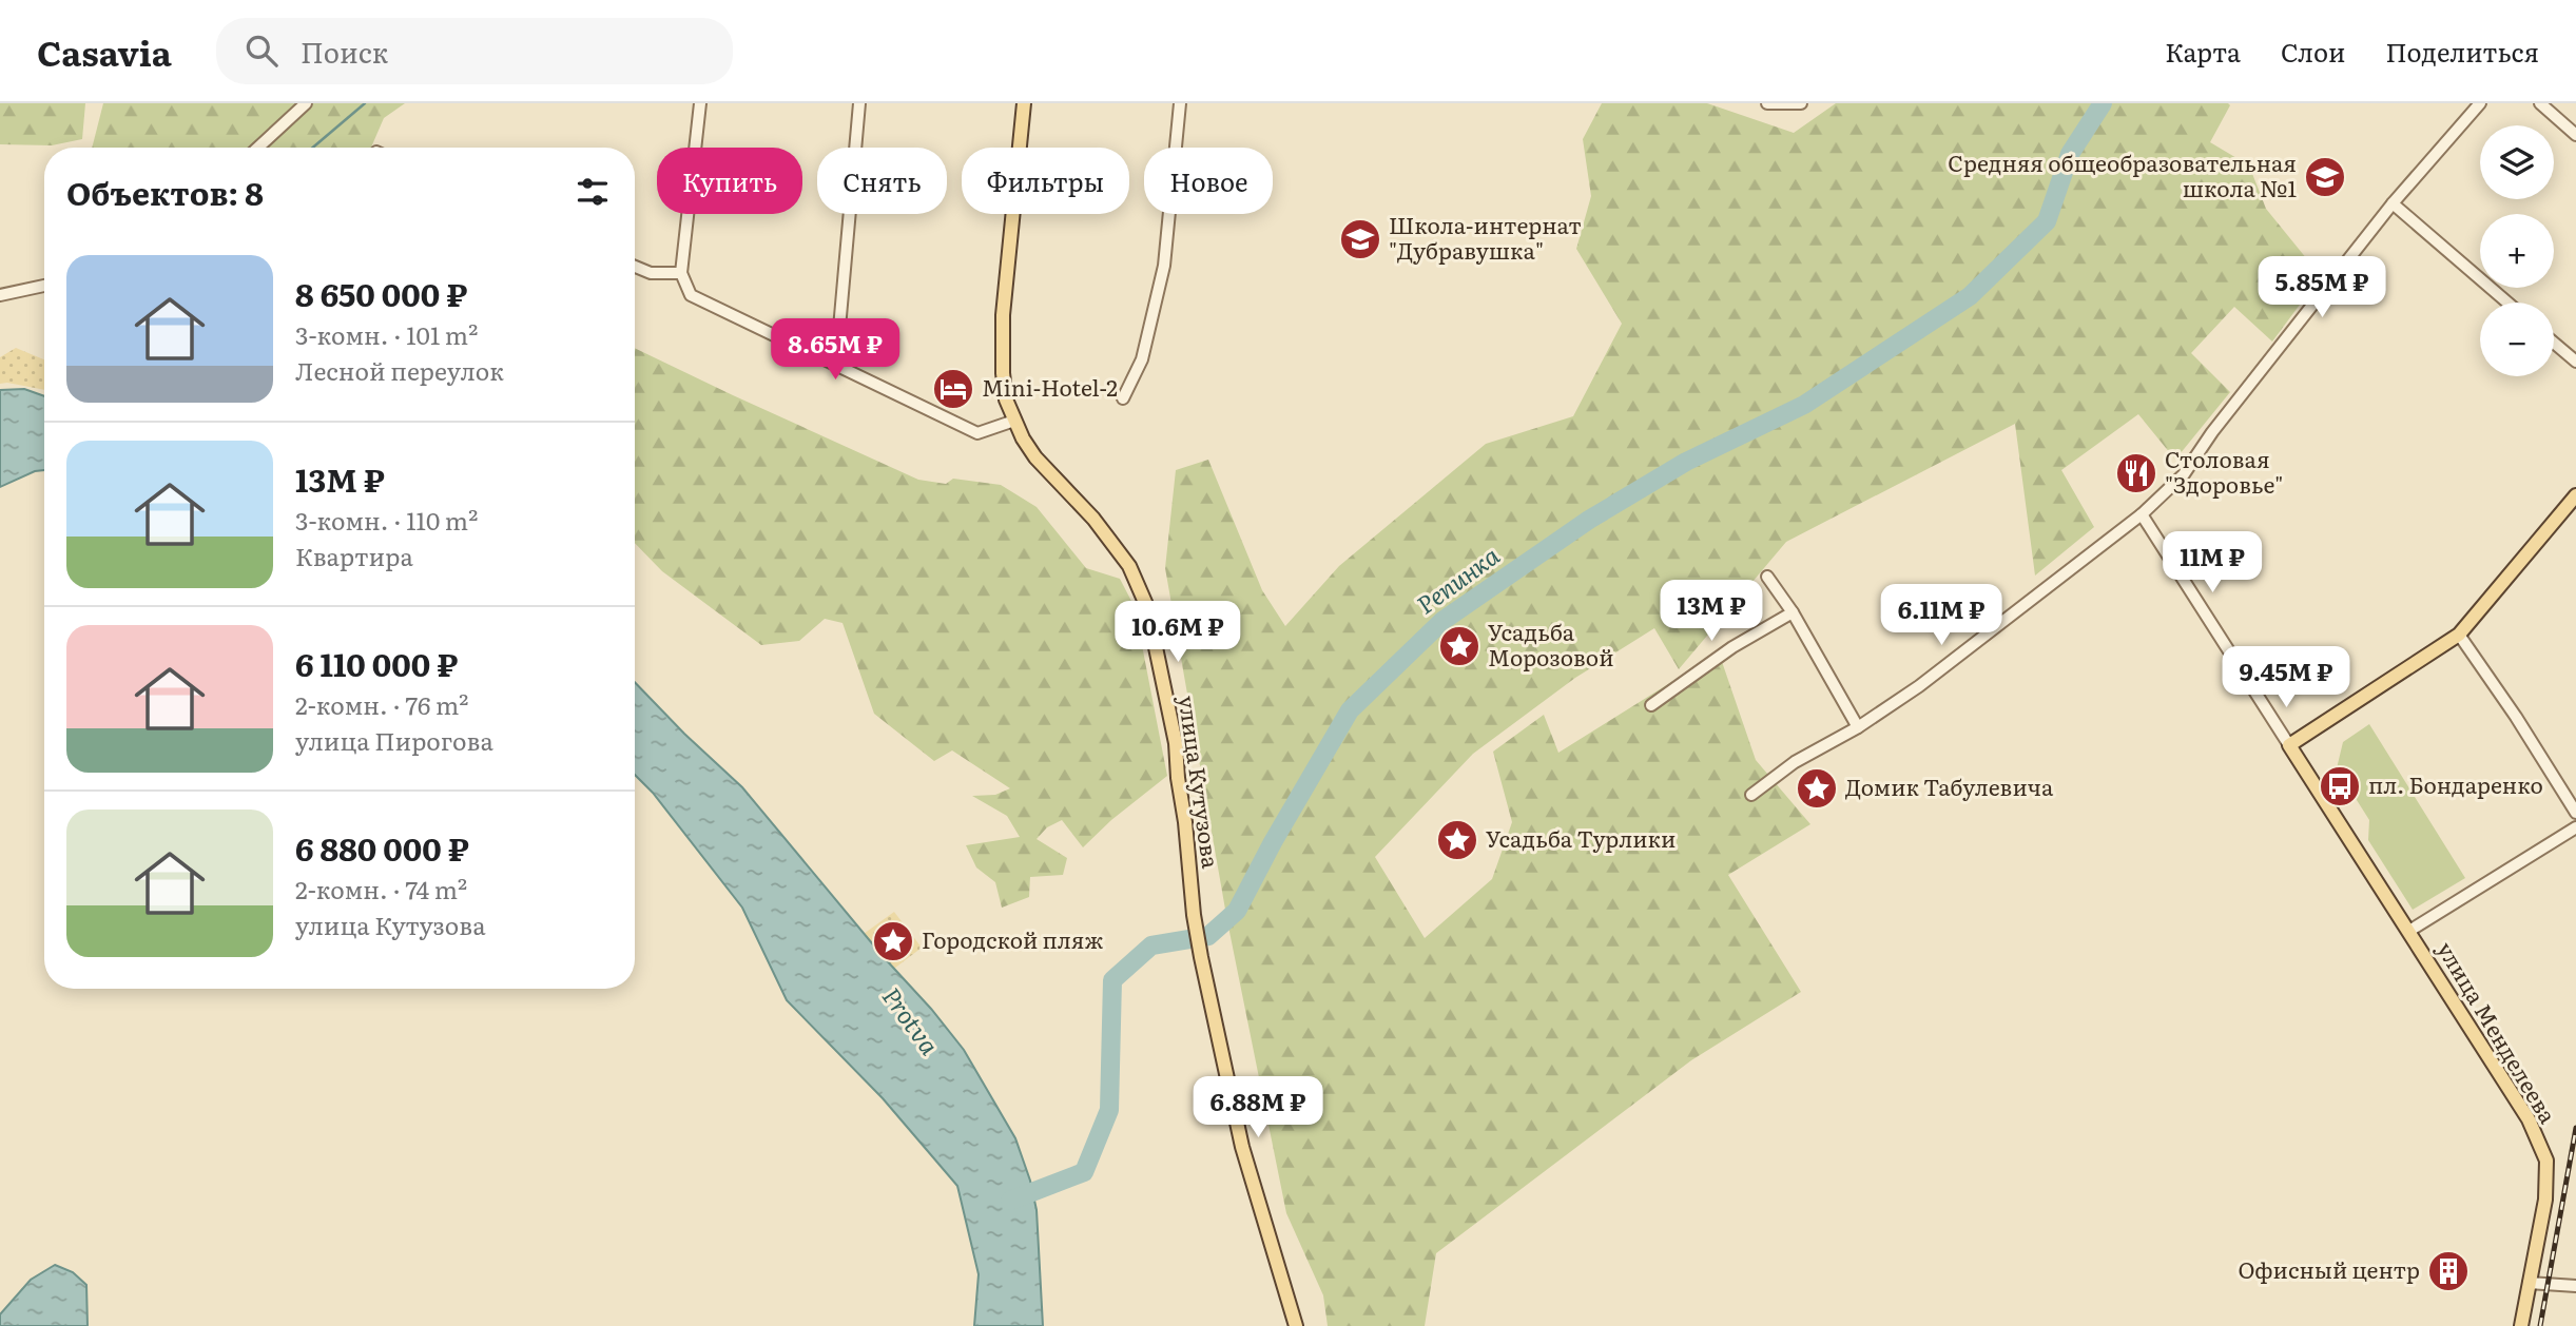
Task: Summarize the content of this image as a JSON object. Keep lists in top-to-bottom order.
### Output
{
  "streets": {
    "main road": ["улица Кутузова", "улица Менделеева"]
  },
  "water": ["Репинка", "Protva"],
  "places": {
    "school or university": ["Средняя общеобразовательная школа №1", "Школа-интернат \"Дубравушка\""],
    "hotel": ["Mini-Hotel-2"],
    "restaurant": ["Столовая \"Здоровье\""],
    "place": [
      "Усадьба Морозовой",
      "Домик Табулевича",
      "Усадьба Турлики",
      "Городской пляж"
    ],
    "bus stop": ["пл. Бондаренко"],
    "building": ["Офисный центр"]
  },
  "page": {
    "header": "Casavia",
    "search": "Поиск",
    "nav": ["Карта", "Слои", "Поделиться"],
    "map_buttons": ["+", "−"],
    "chip": [
      "Купить",
      "Снять",
      "Фильтры",
      "Новое"
    ],
    "heading": "Объектов: 8",
    "list": [
      {
        "name": "8 650 000 ₽",
        "note": "3-комн. · 101 m² · Лесной переулок"
      },
      {
        "name": "13M ₽",
        "note": "3-комн. · 110 m² · Квартира"
      },
      {
        "name": "6 110 000 ₽",
        "note": "2-комн. · 76 m² · улица Пирогова"
      },
      {
        "name": "6 880 000 ₽",
        "note": "2-комн. · 74 m² · улица Кутузова"
      }
    ],
    "price": [
      "5.85M ₽",
      "8.65M ₽",
      "11M ₽",
      "13M ₽",
      "6.11M ₽",
      "10.6M ₽",
      "9.45M ₽",
      "6.88M ₽"
    ]
  }
}
